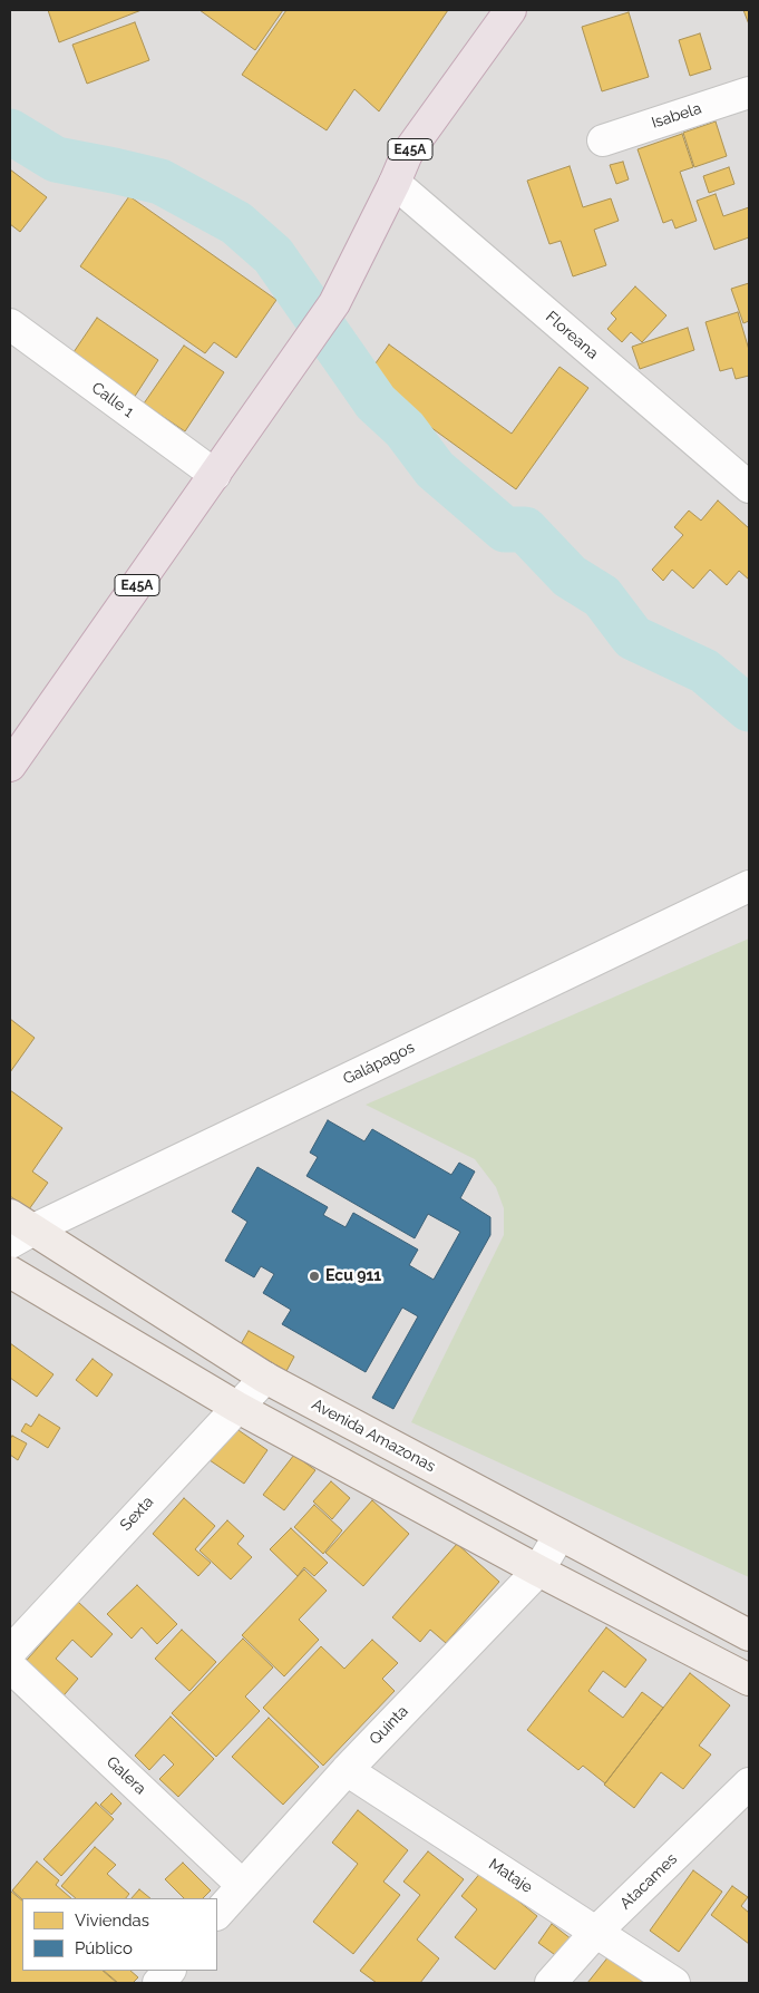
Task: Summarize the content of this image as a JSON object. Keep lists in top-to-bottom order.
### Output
{
  "streets": {
    "highway": ["E45A"],
    "main road": ["Avenida Amazonas"],
    "street": [
      "Isabela",
      "Floreana",
      "Calle 1",
      "Galápagos",
      "Sexta",
      "Quinta",
      "Galera",
      "Mataje",
      "Atacames"
    ]
  },
  "crossings": [
    ["E45A", "Floreana"],
    ["E45A", "Calle 1"],
    ["Galápagos", "Avenida Amazonas"],
    ["Avenida Amazonas", "Sexta"],
    ["Avenida Amazonas", "Quinta"],
    ["Quinta", "Galera"],
    ["Quinta", "Mataje"],
    ["Mataje", "Atacames"]
  ],
  "places": ["Ecu 911"],
  "legend": ["Viviendas", "Público"]
}
